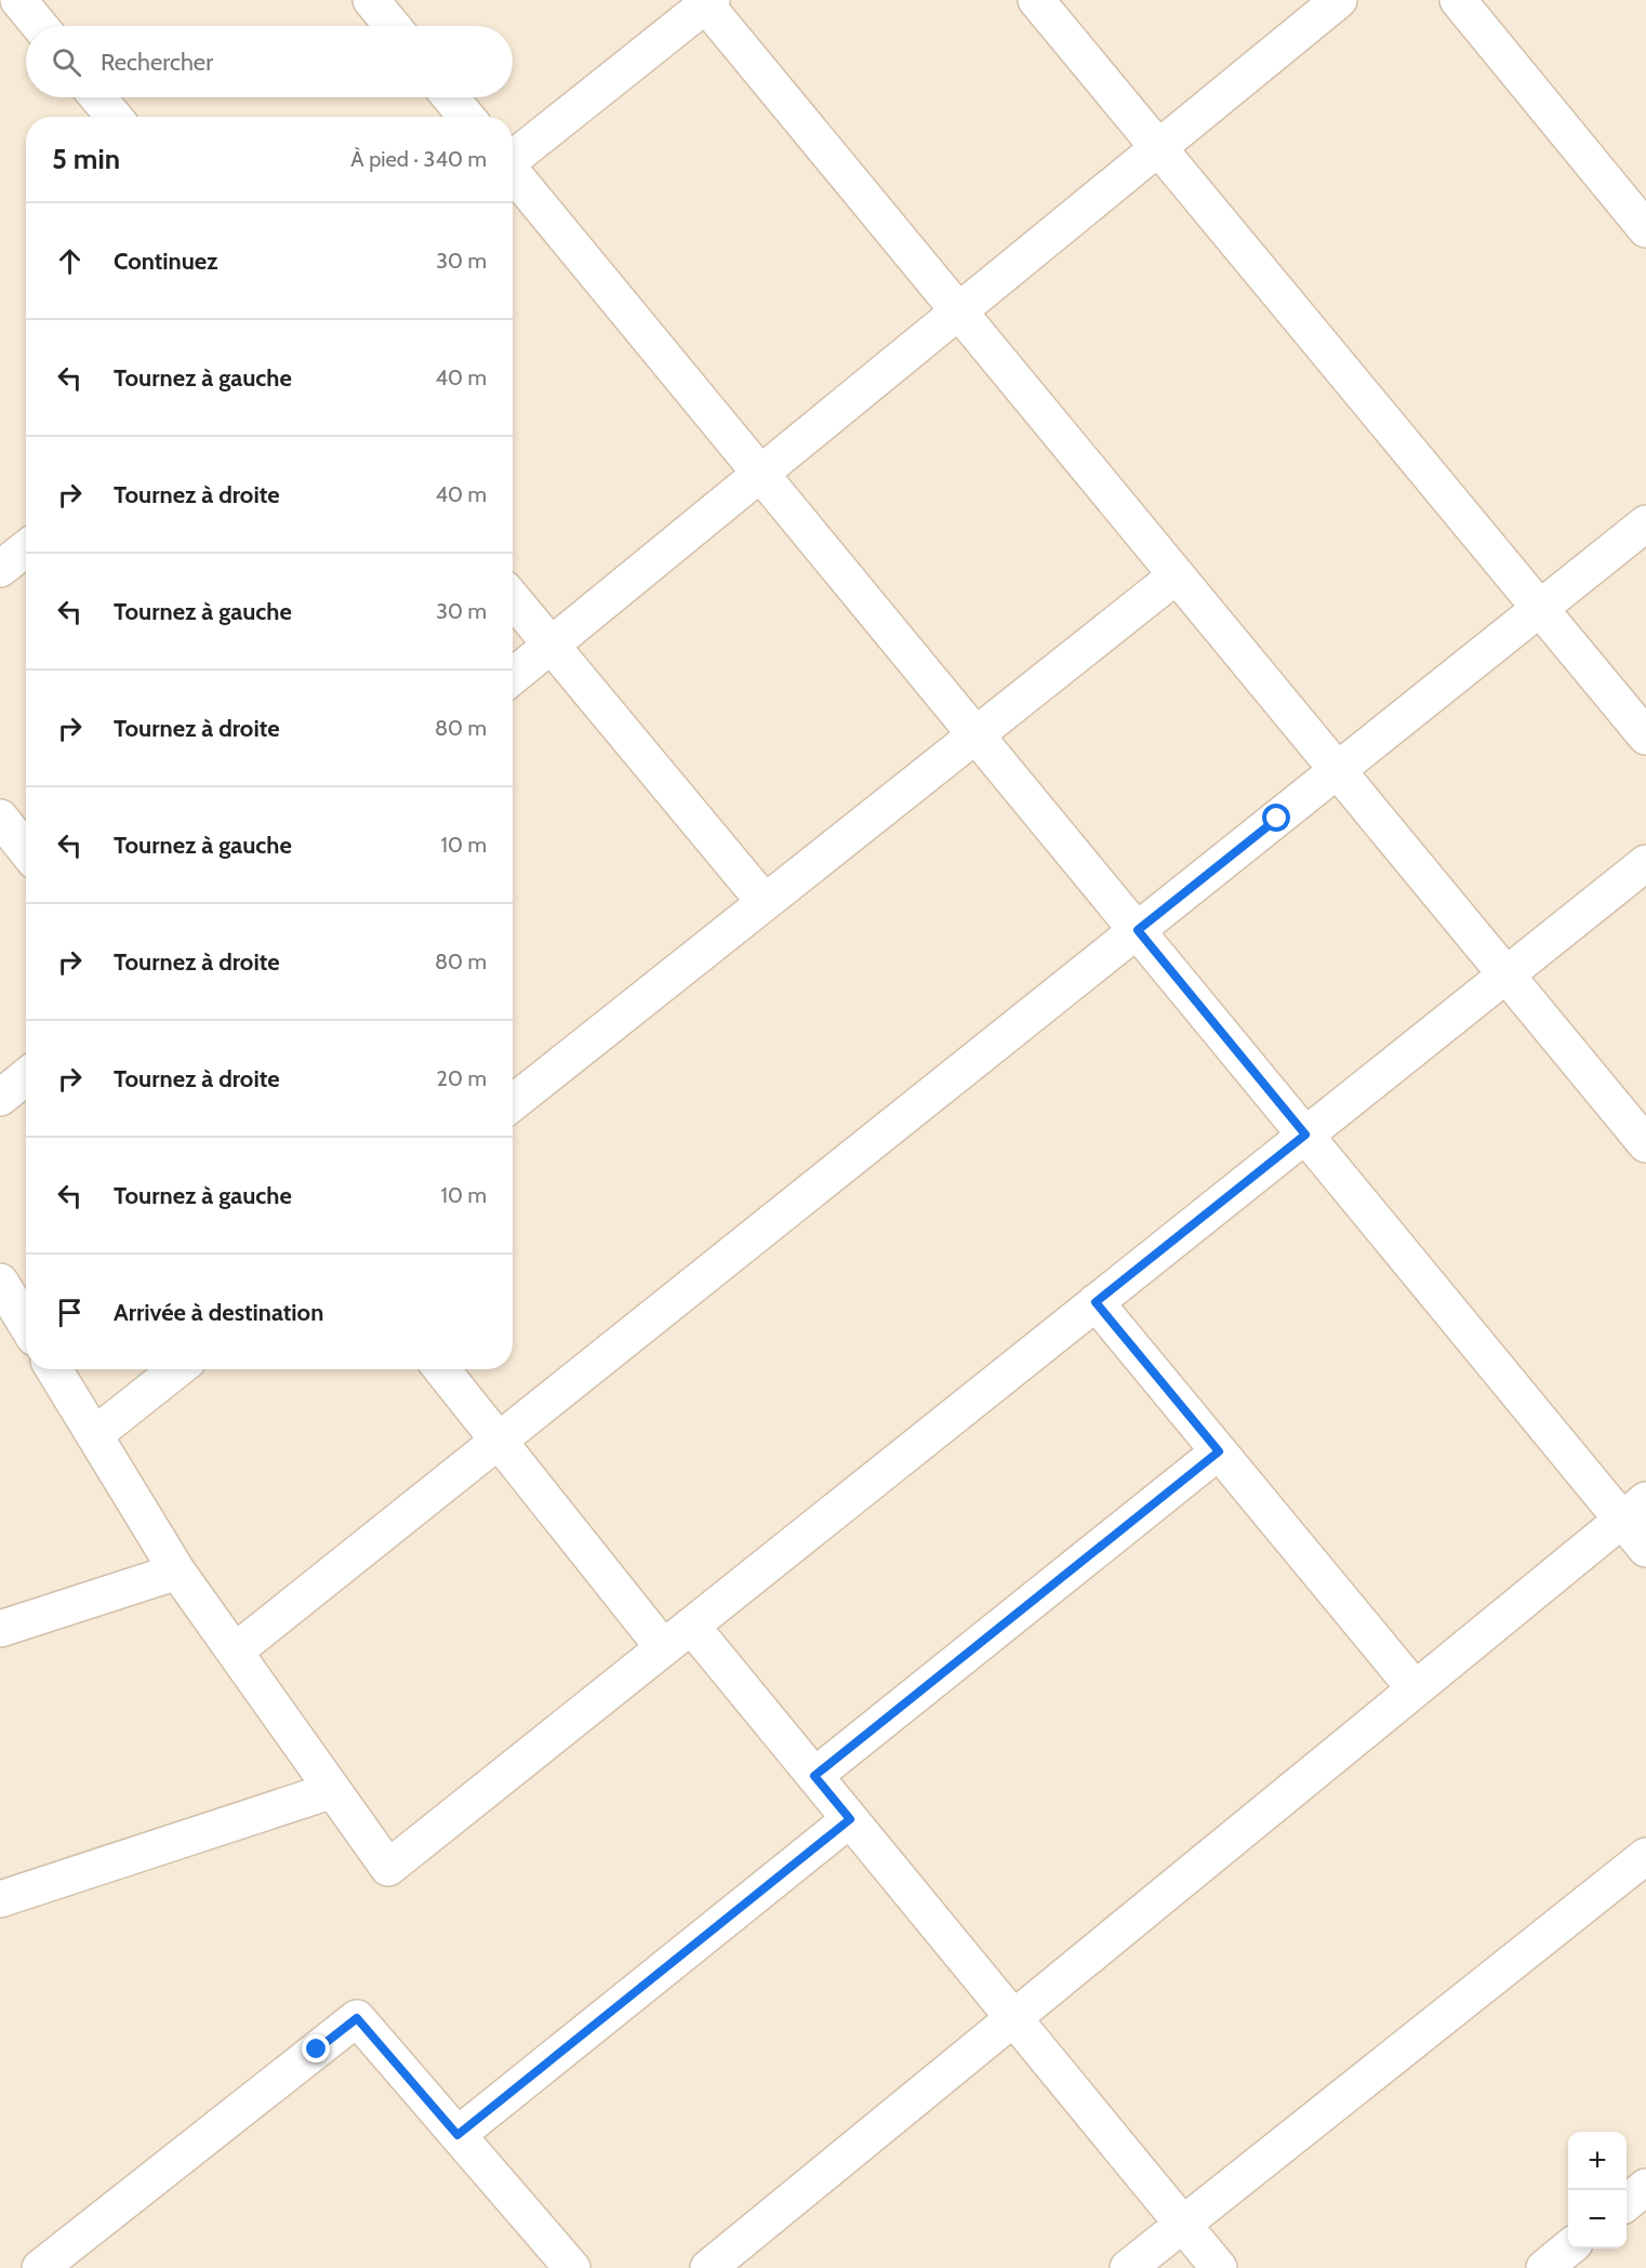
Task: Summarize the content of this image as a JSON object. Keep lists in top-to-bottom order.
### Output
{
  "page": {
    "search": "Rechercher",
    "heading": ["5 min", "À pied · 340 m"],
    "list": [
      ["Continuez", "30 m"],
      ["Tournez à gauche", "40 m"],
      ["Tournez à droite", "40 m"],
      ["Tournez à gauche", "30 m"],
      ["Tournez à droite", "80 m"],
      ["Tournez à gauche", "10 m"],
      ["Tournez à droite", "80 m"],
      ["Tournez à droite", "20 m"],
      ["Tournez à gauche", "10 m"],
      "Arrivée à destination"
    ],
    "map_buttons": ["+", "−"]
  }
}
